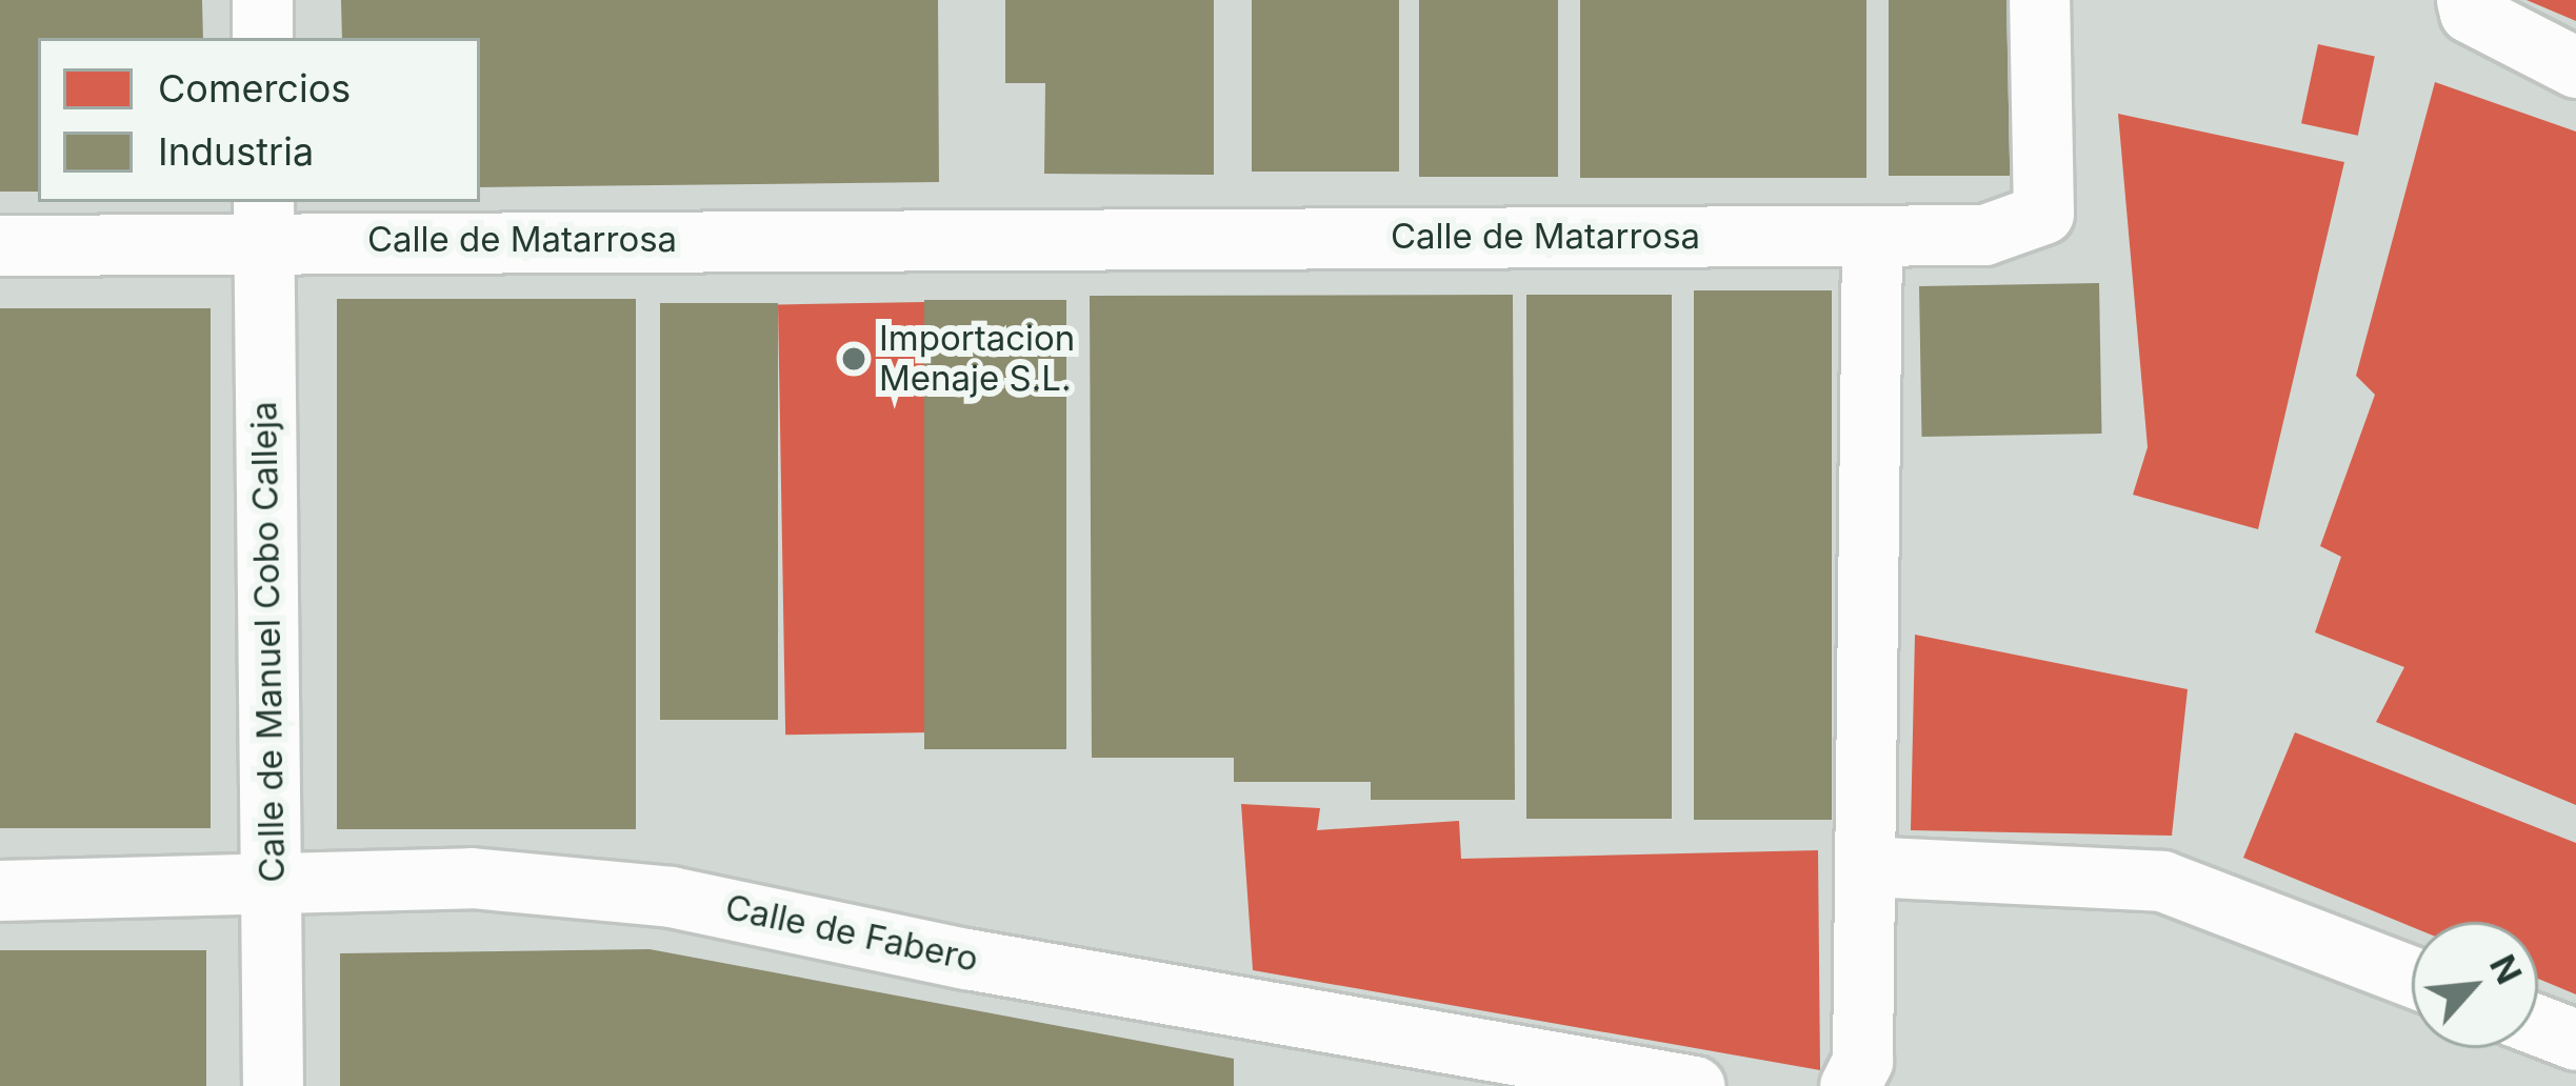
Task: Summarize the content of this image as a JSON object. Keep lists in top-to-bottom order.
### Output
{
  "streets": {
    "street": ["Calle de Matarrosa", "Calle de Manuel Cobo Calleja", "Calle de Fabero"]
  },
  "crossings": [
    ["Calle de Matarrosa", "Calle de Manuel Cobo Calleja"],
    ["Calle de Manuel Cobo Calleja", "Calle de Fabero"]
  ],
  "places": ["Importacion Menaje S.L."],
  "legend": ["Comercios", "Industria"],
  "north": "top right"
}
